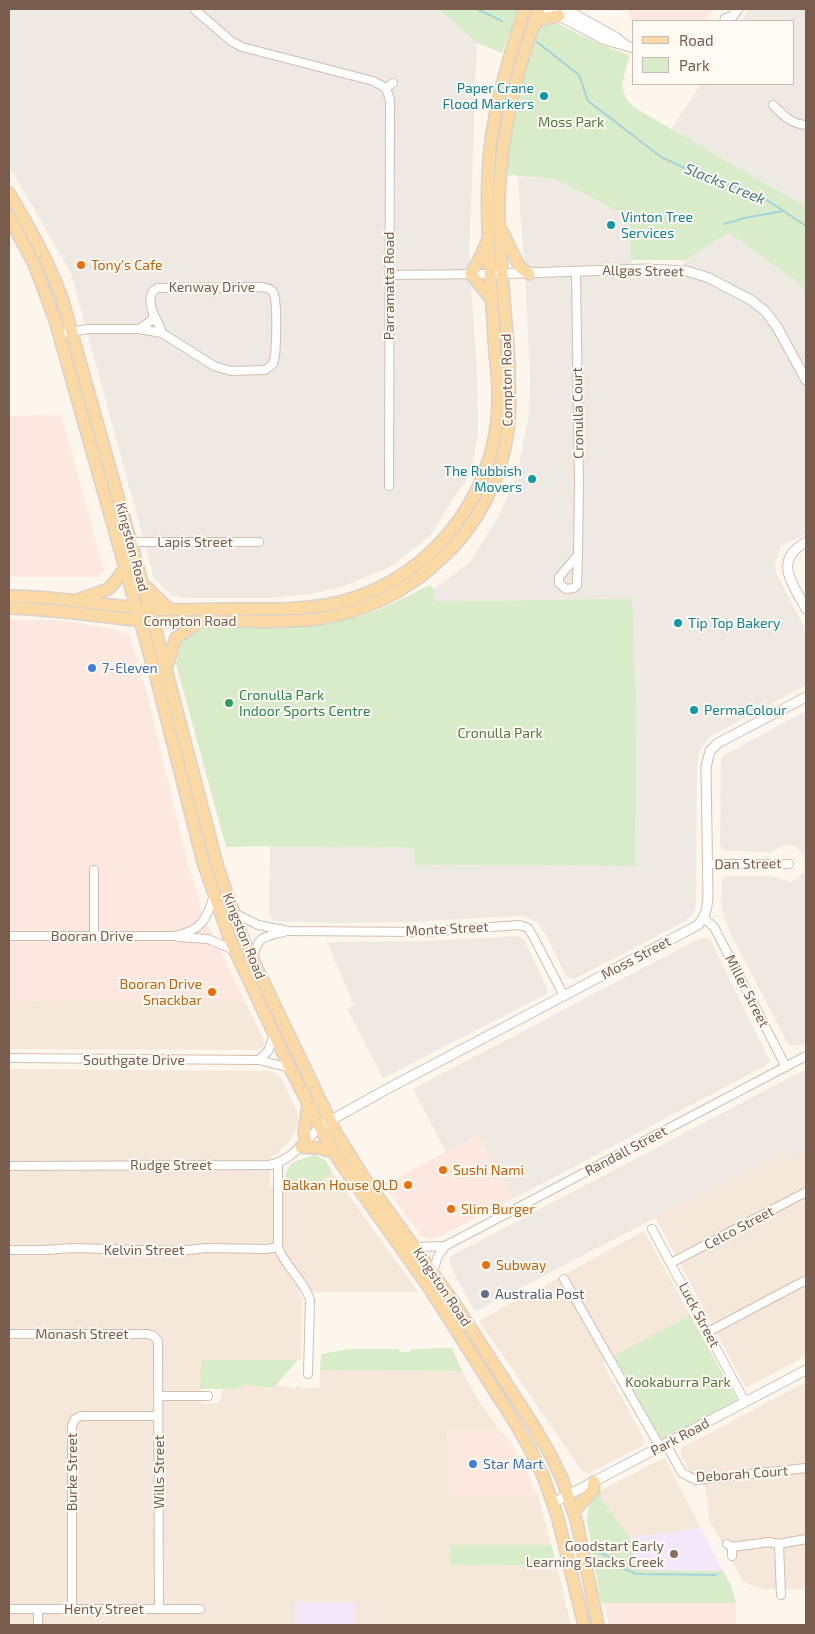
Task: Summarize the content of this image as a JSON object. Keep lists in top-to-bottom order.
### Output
{
  "streets": {
    "main road": ["Compton Road", "Kingston Road"],
    "street": [
      "Allgas Street",
      "Parramatta Road",
      "Kenway Drive",
      "Cronulla Court",
      "Lapis Street",
      "Dan Street",
      "Monte Street",
      "Booran Drive",
      "Moss Street",
      "Miller Street",
      "Southgate Drive",
      "Randall Street",
      "Rudge Street",
      "Celco Street",
      "Kelvin Street",
      "Luck Street",
      "Monash Street",
      "Park Road",
      "Burke Street",
      "Wills Street",
      "Deborah Court",
      "Henty Street"
    ]
  },
  "crossings": [
    ["Allgas Street", "Compton Road"],
    ["Allgas Street", "Cronulla Court"],
    ["Kenway Drive", "Kingston Road"],
    ["Compton Road", "Kingston Road"],
    ["Lapis Street", "Kingston Road"],
    ["Kingston Road", "Monte Street"],
    ["Kingston Road", "Booran Drive"],
    ["Kingston Road", "Moss Street"],
    ["Kingston Road", "Southgate Drive"],
    ["Kingston Road", "Randall Street"],
    ["Kingston Road", "Park Road"],
    ["Monte Street", "Moss Street"],
    ["Moss Street", "Miller Street"],
    ["Miller Street", "Randall Street"],
    ["Celco Street", "Luck Street"],
    ["Luck Street", "Park Road"],
    ["Monash Street", "Wills Street"],
    ["Park Road", "Deborah Court"],
    ["Burke Street", "Wills Street"],
    ["Burke Street", "Henty Street"],
    ["Wills Street", "Henty Street"]
  ],
  "water": ["Slacks Creek"],
  "parks": ["Moss Park", "Cronulla Park", "Kookaburra Park"],
  "places": [
    "Paper Crane Flood Markers",
    "Vinton Tree Services",
    "Tony's Cafe",
    "The Rubbish Movers",
    "Tip Top Bakery",
    "7-Eleven",
    "Cronulla Park Indoor Sports Centre",
    "PermaColour",
    "Booran Drive Snackbar",
    "Sushi Nami",
    "Balkan House QLD",
    "Slim Burger",
    "Subway",
    "Australia Post",
    "Star Mart",
    "Goodstart Early Learning Slacks Creek"
  ],
  "legend": ["Road", "Park"]
}
